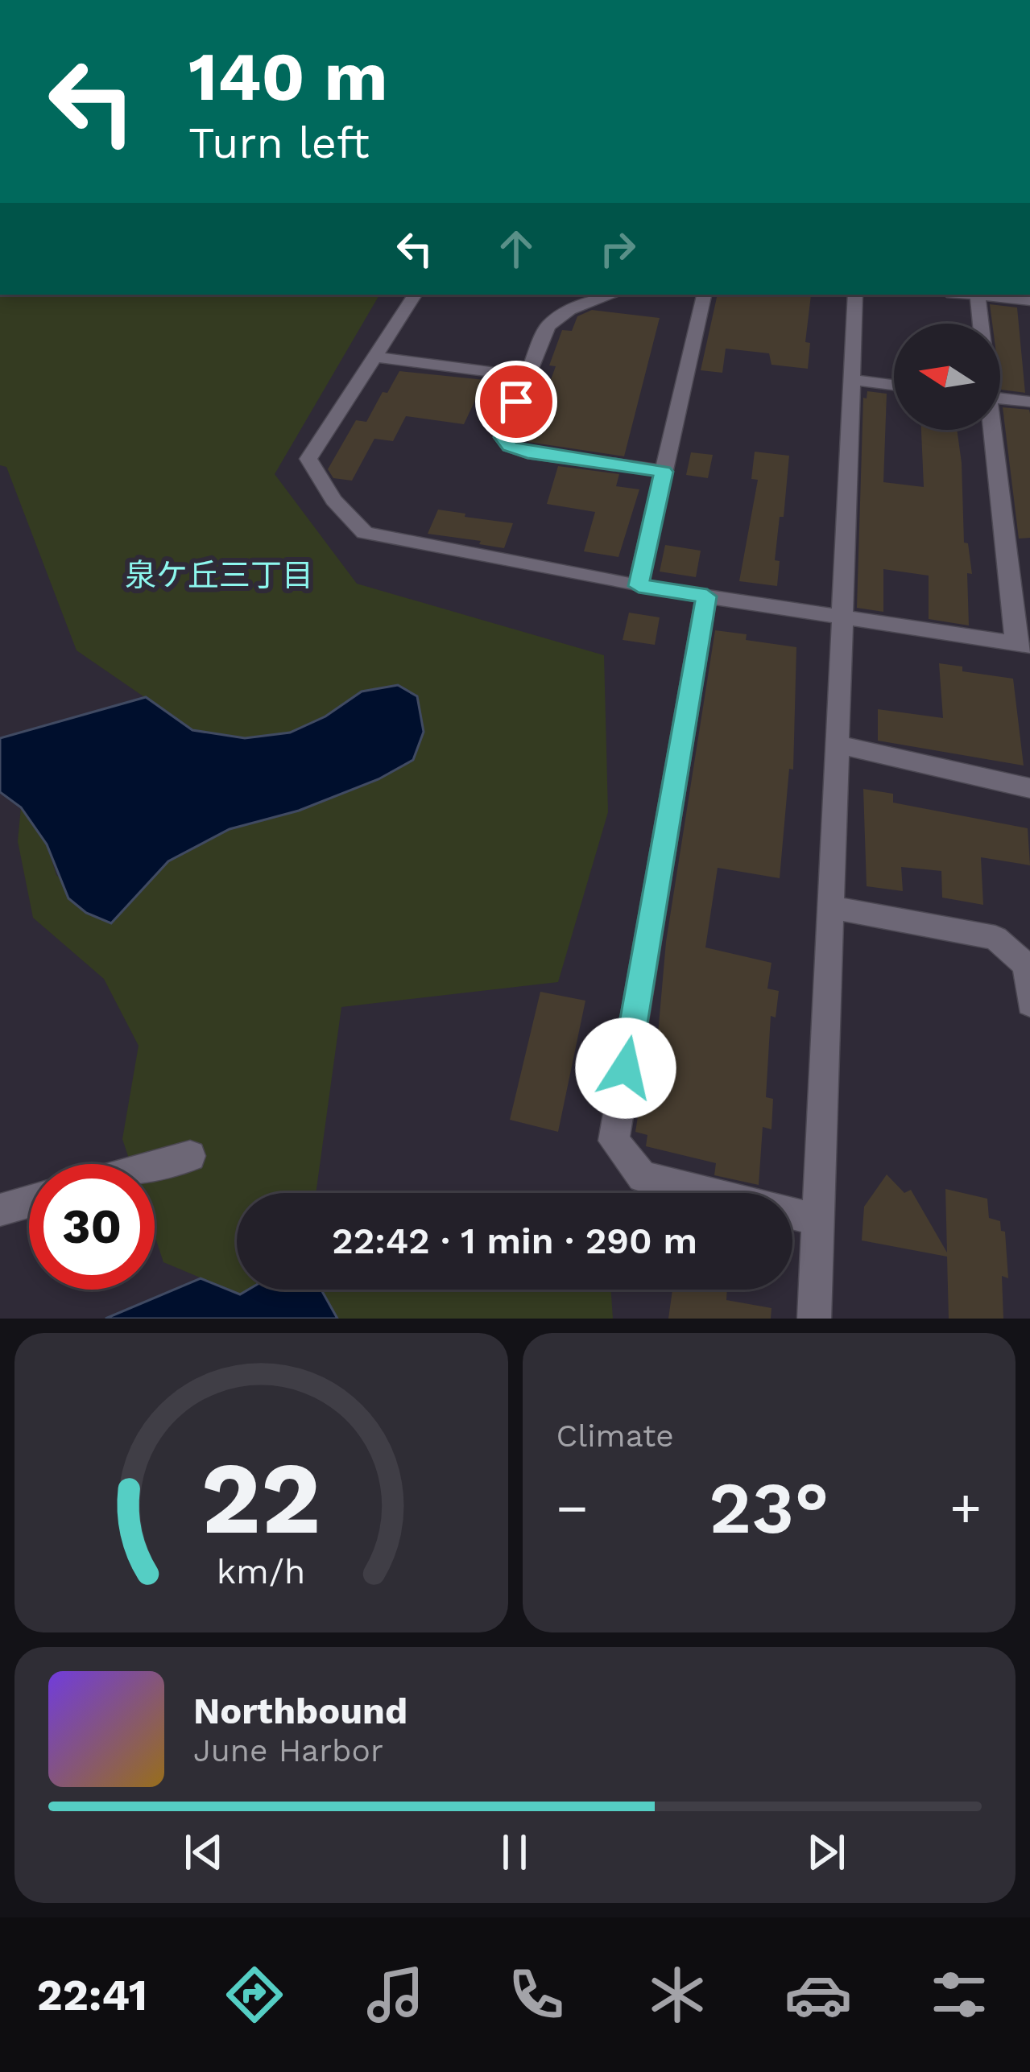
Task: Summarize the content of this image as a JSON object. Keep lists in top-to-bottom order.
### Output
{
  "districts": ["泉ケ丘三丁目"],
  "north": "left",
  "page": {
    "turn": ["140 m", "Turn left"],
    "limit": "30",
    "trip": "22:42 · 1 min · 290 m",
    "tile": "Climate",
    "heat": ["−", "23°", "+"],
    "song": ["Northbound", "June Harbor"],
    "tabs": "22:41",
    "gauge": ["22", "km/h"]
  }
}
